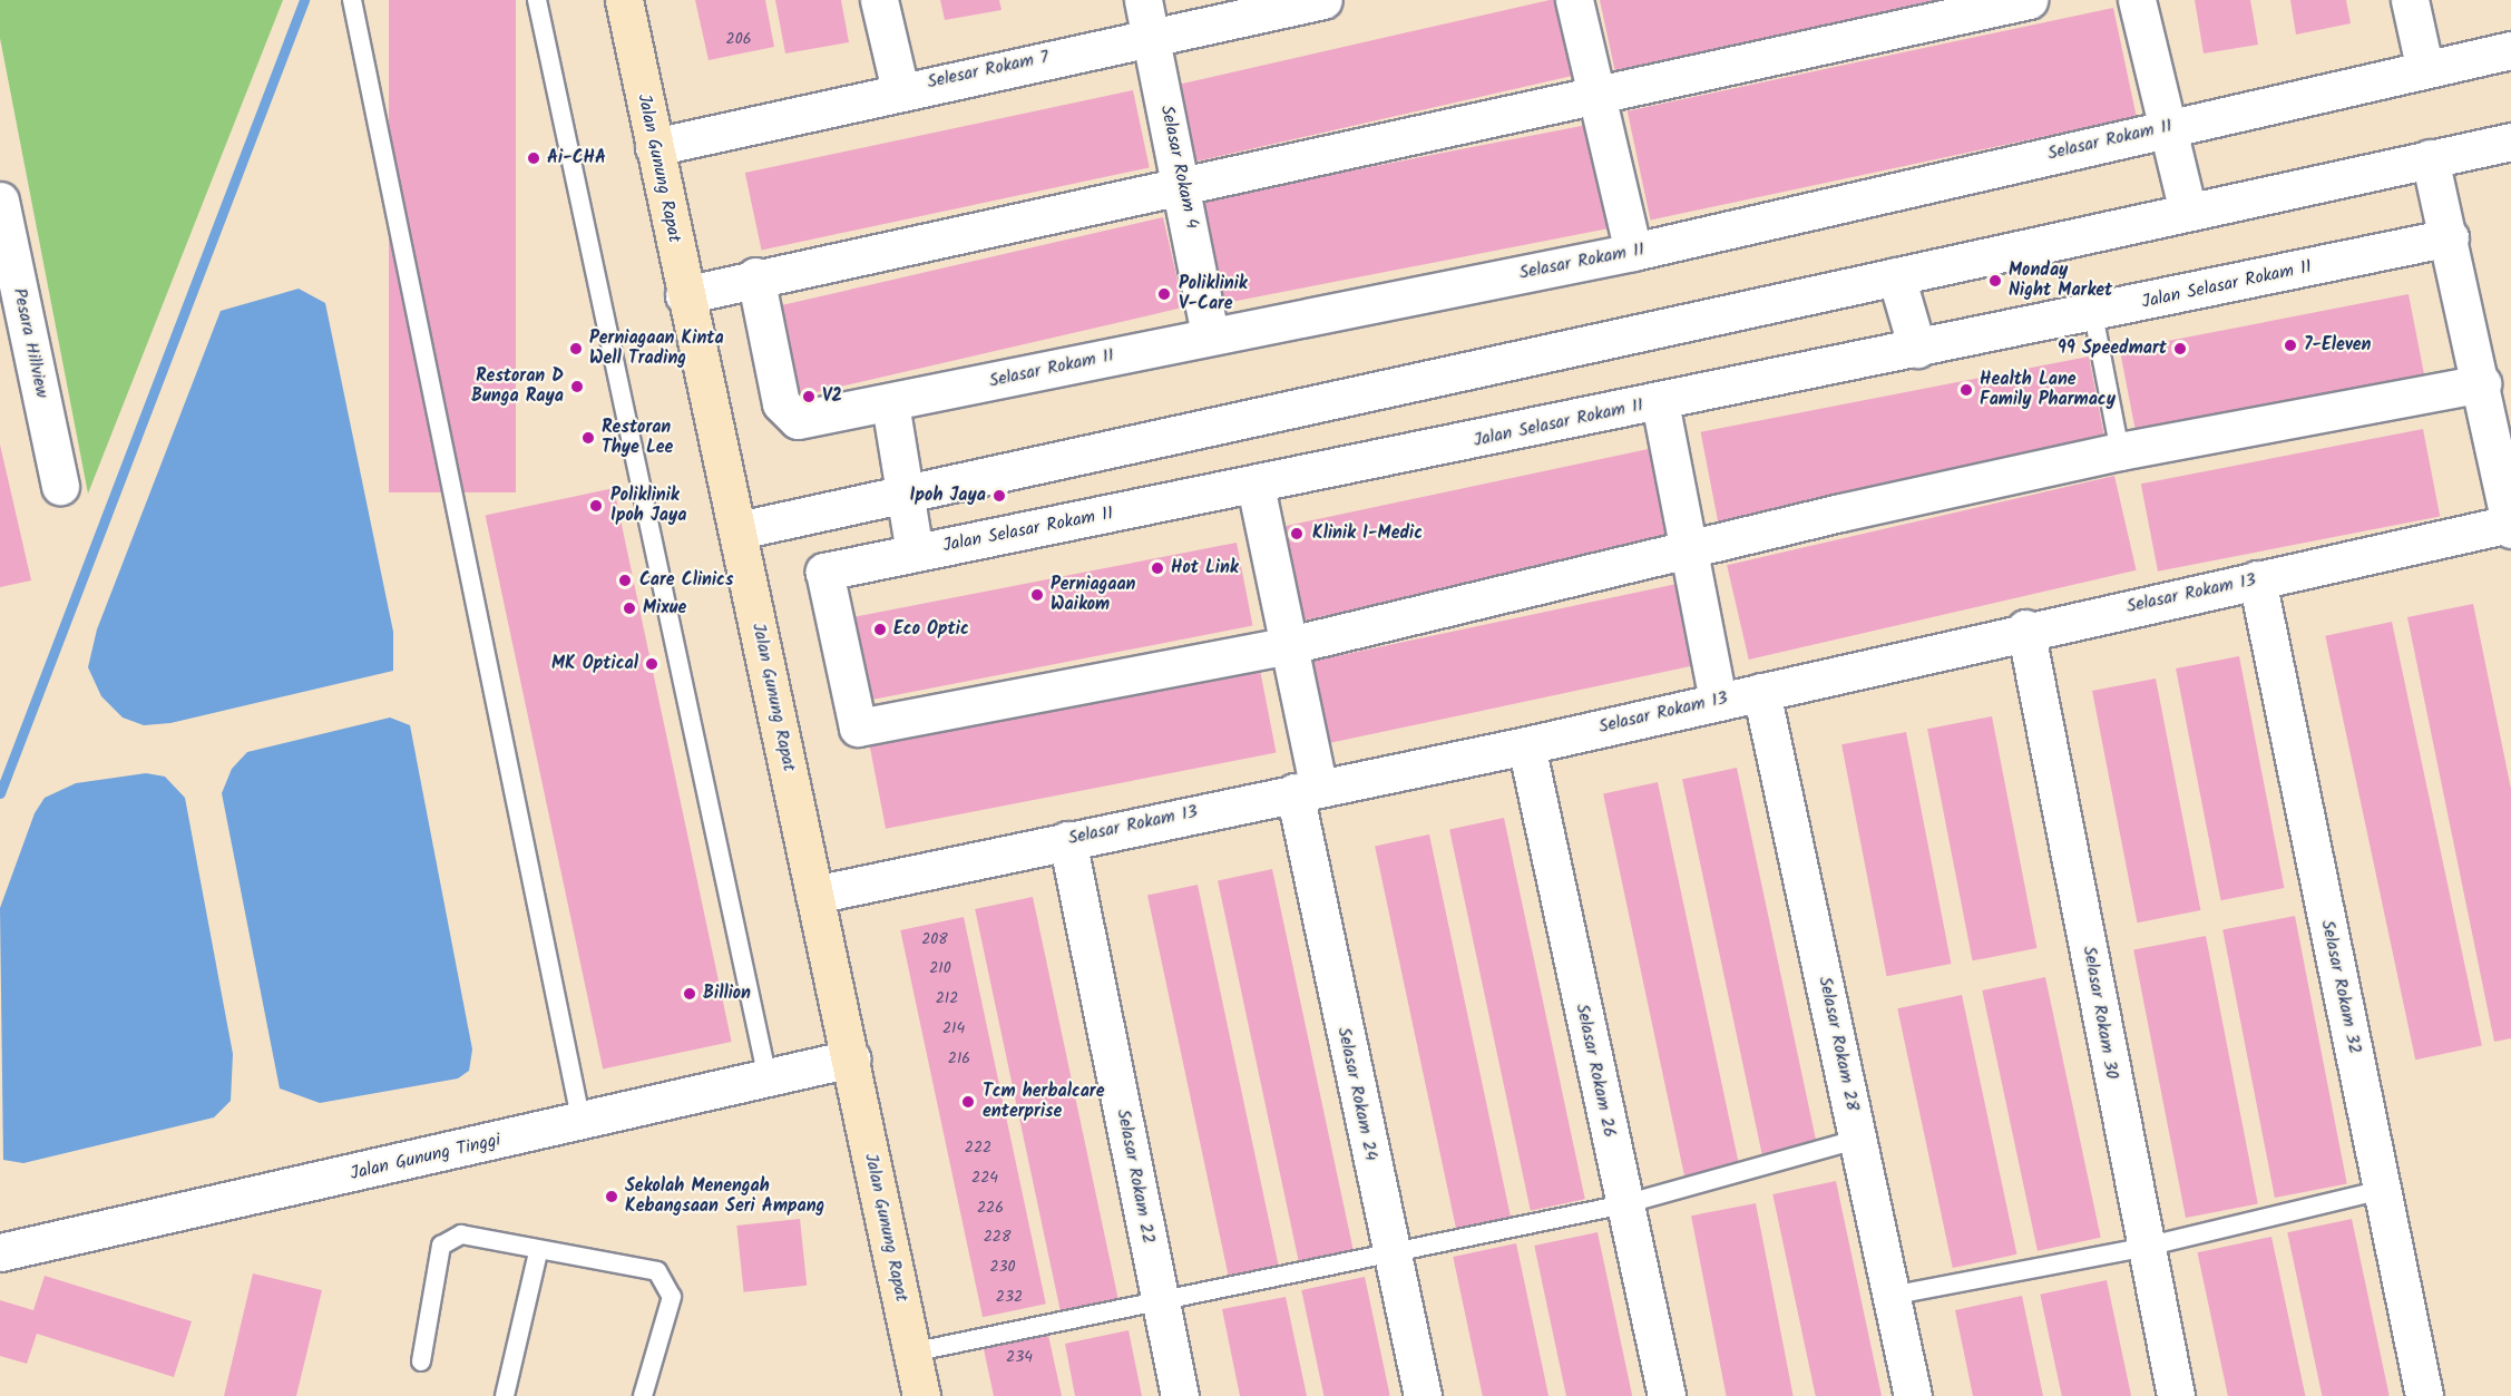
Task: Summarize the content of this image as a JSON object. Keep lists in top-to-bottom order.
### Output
{
  "streets": {
    "street": [
      "Selesar Rokam 7",
      "Selasar Rokam 11",
      "Selasar Rokam 4",
      "Jalan Gunung Rapat",
      "Jalan Selasar Rokam 11",
      "Pesara Hillview",
      "Selasar Rokam 13",
      "Selasar Rokam 32",
      "Selasar Rokam 30",
      "Selasar Rokam 28",
      "Selasar Rokam 26",
      "Selasar Rokam 24",
      "Jalan Gunung Tinggi",
      "Selasar Rokam 22"
    ]
  },
  "crossings": [
    ["Selesar Rokam 7", "Selasar Rokam 4"],
    ["Selesar Rokam 7", "Jalan Gunung Rapat"],
    ["Selasar Rokam 11", "Selasar Rokam 4"],
    ["Jalan Gunung Rapat", "Selasar Rokam 13"],
    ["Jalan Gunung Rapat", "Jalan Gunung Tinggi"],
    ["Jalan Selasar Rokam 11", "Selasar Rokam 24"],
    ["Selasar Rokam 13", "Selasar Rokam 32"],
    ["Selasar Rokam 13", "Selasar Rokam 30"],
    ["Selasar Rokam 13", "Selasar Rokam 28"],
    ["Selasar Rokam 13", "Selasar Rokam 26"],
    ["Selasar Rokam 13", "Selasar Rokam 24"],
    ["Selasar Rokam 13", "Selasar Rokam 22"]
  ],
  "places": [
    "Ai-CHA",
    "Monday Night Market",
    "Poliklinik V-Care",
    "7-Eleven",
    "Perniagaan Kinta Well Trading",
    "99 Speedmart",
    "Restoran D Bunga Raya",
    "Health Lane Family Pharmacy",
    "V2",
    "Restoran Thye Lee",
    "Ipoh Jaya",
    "Poliklinik Ipoh Jaya",
    "Klinik I-Medic",
    "Hot Link",
    "Care Clinics",
    "Perniagaan Waikom",
    "Mixue",
    "Eco Optic",
    "MK Optical",
    "Billion",
    "Tcm herbalcare enterprise",
    "Sekolah Menengah Kebangsaan Seri Ampang"
  ],
  "house_numbers": [
    "206",
    "208",
    "210",
    "212",
    "214",
    "216",
    "222",
    "224",
    "226",
    "228",
    "230",
    "232",
    "234"
  ]
}
